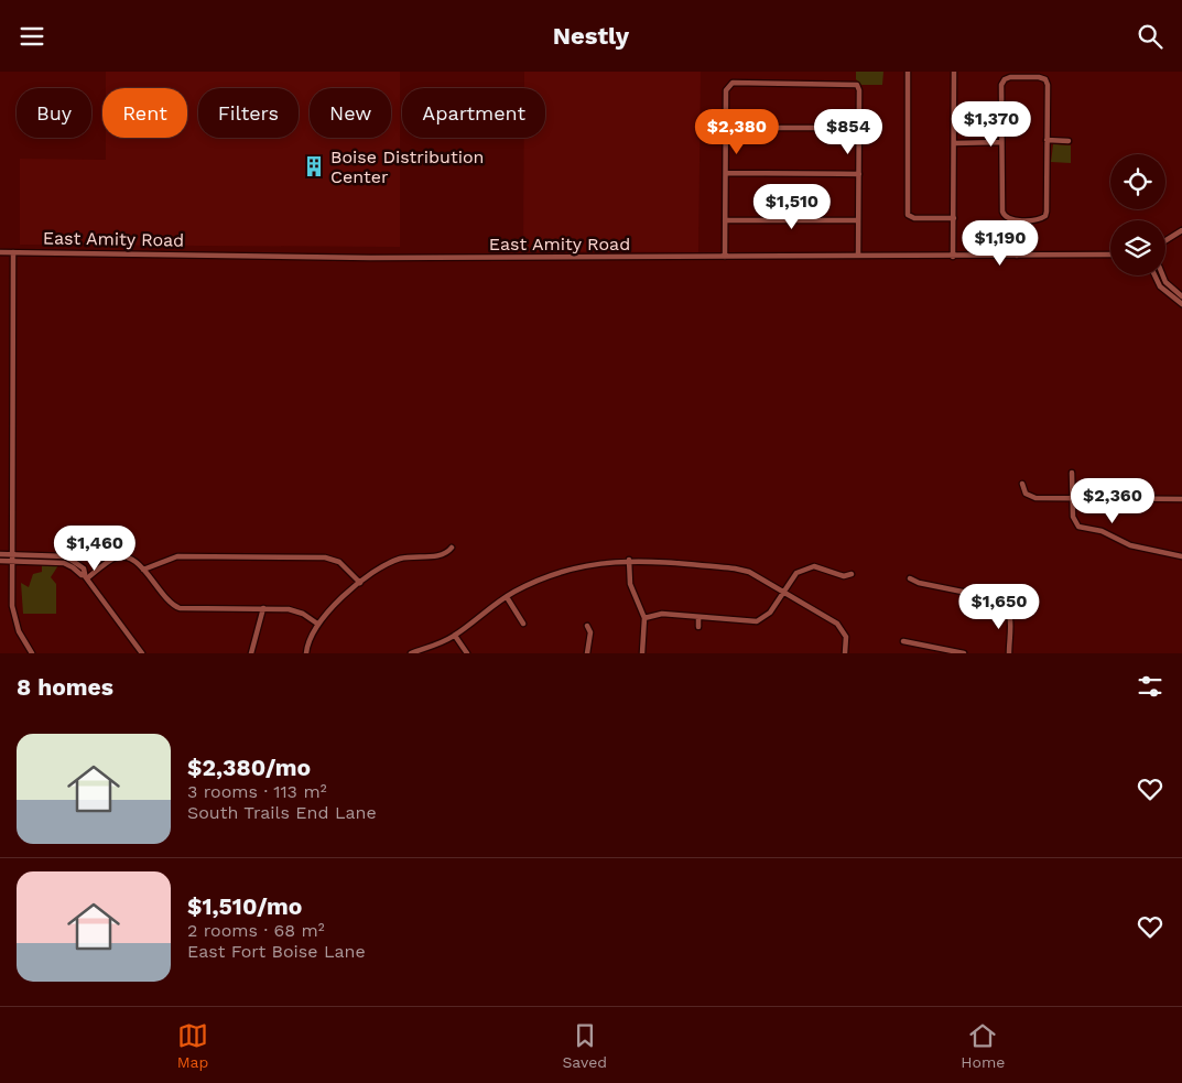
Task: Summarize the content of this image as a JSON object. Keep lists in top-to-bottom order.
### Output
{
  "streets": {
    "street": ["East Amity Road"]
  },
  "places": {
    "building": ["Boise Distribution Center"]
  },
  "page": {
    "header": "Nestly",
    "chip": [
      "Buy",
      "Rent",
      "Filters",
      "New",
      "Apartment"
    ],
    "price": [
      "$1,370",
      "$2,380",
      "$854",
      "$1,510",
      "$1,190",
      "$2,360",
      "$1,460",
      "$1,650"
    ],
    "heading": "8 homes",
    "list": [
      {
        "name": "$2,380/mo",
        "note": "3 rooms · 113 m² · South Trails End Lane"
      },
      {
        "name": "$1,510/mo",
        "note": "2 rooms · 68 m² · East Fort Boise Lane"
      }
    ],
    "tabs": ["Map", "Saved", "Home"]
  }
}
